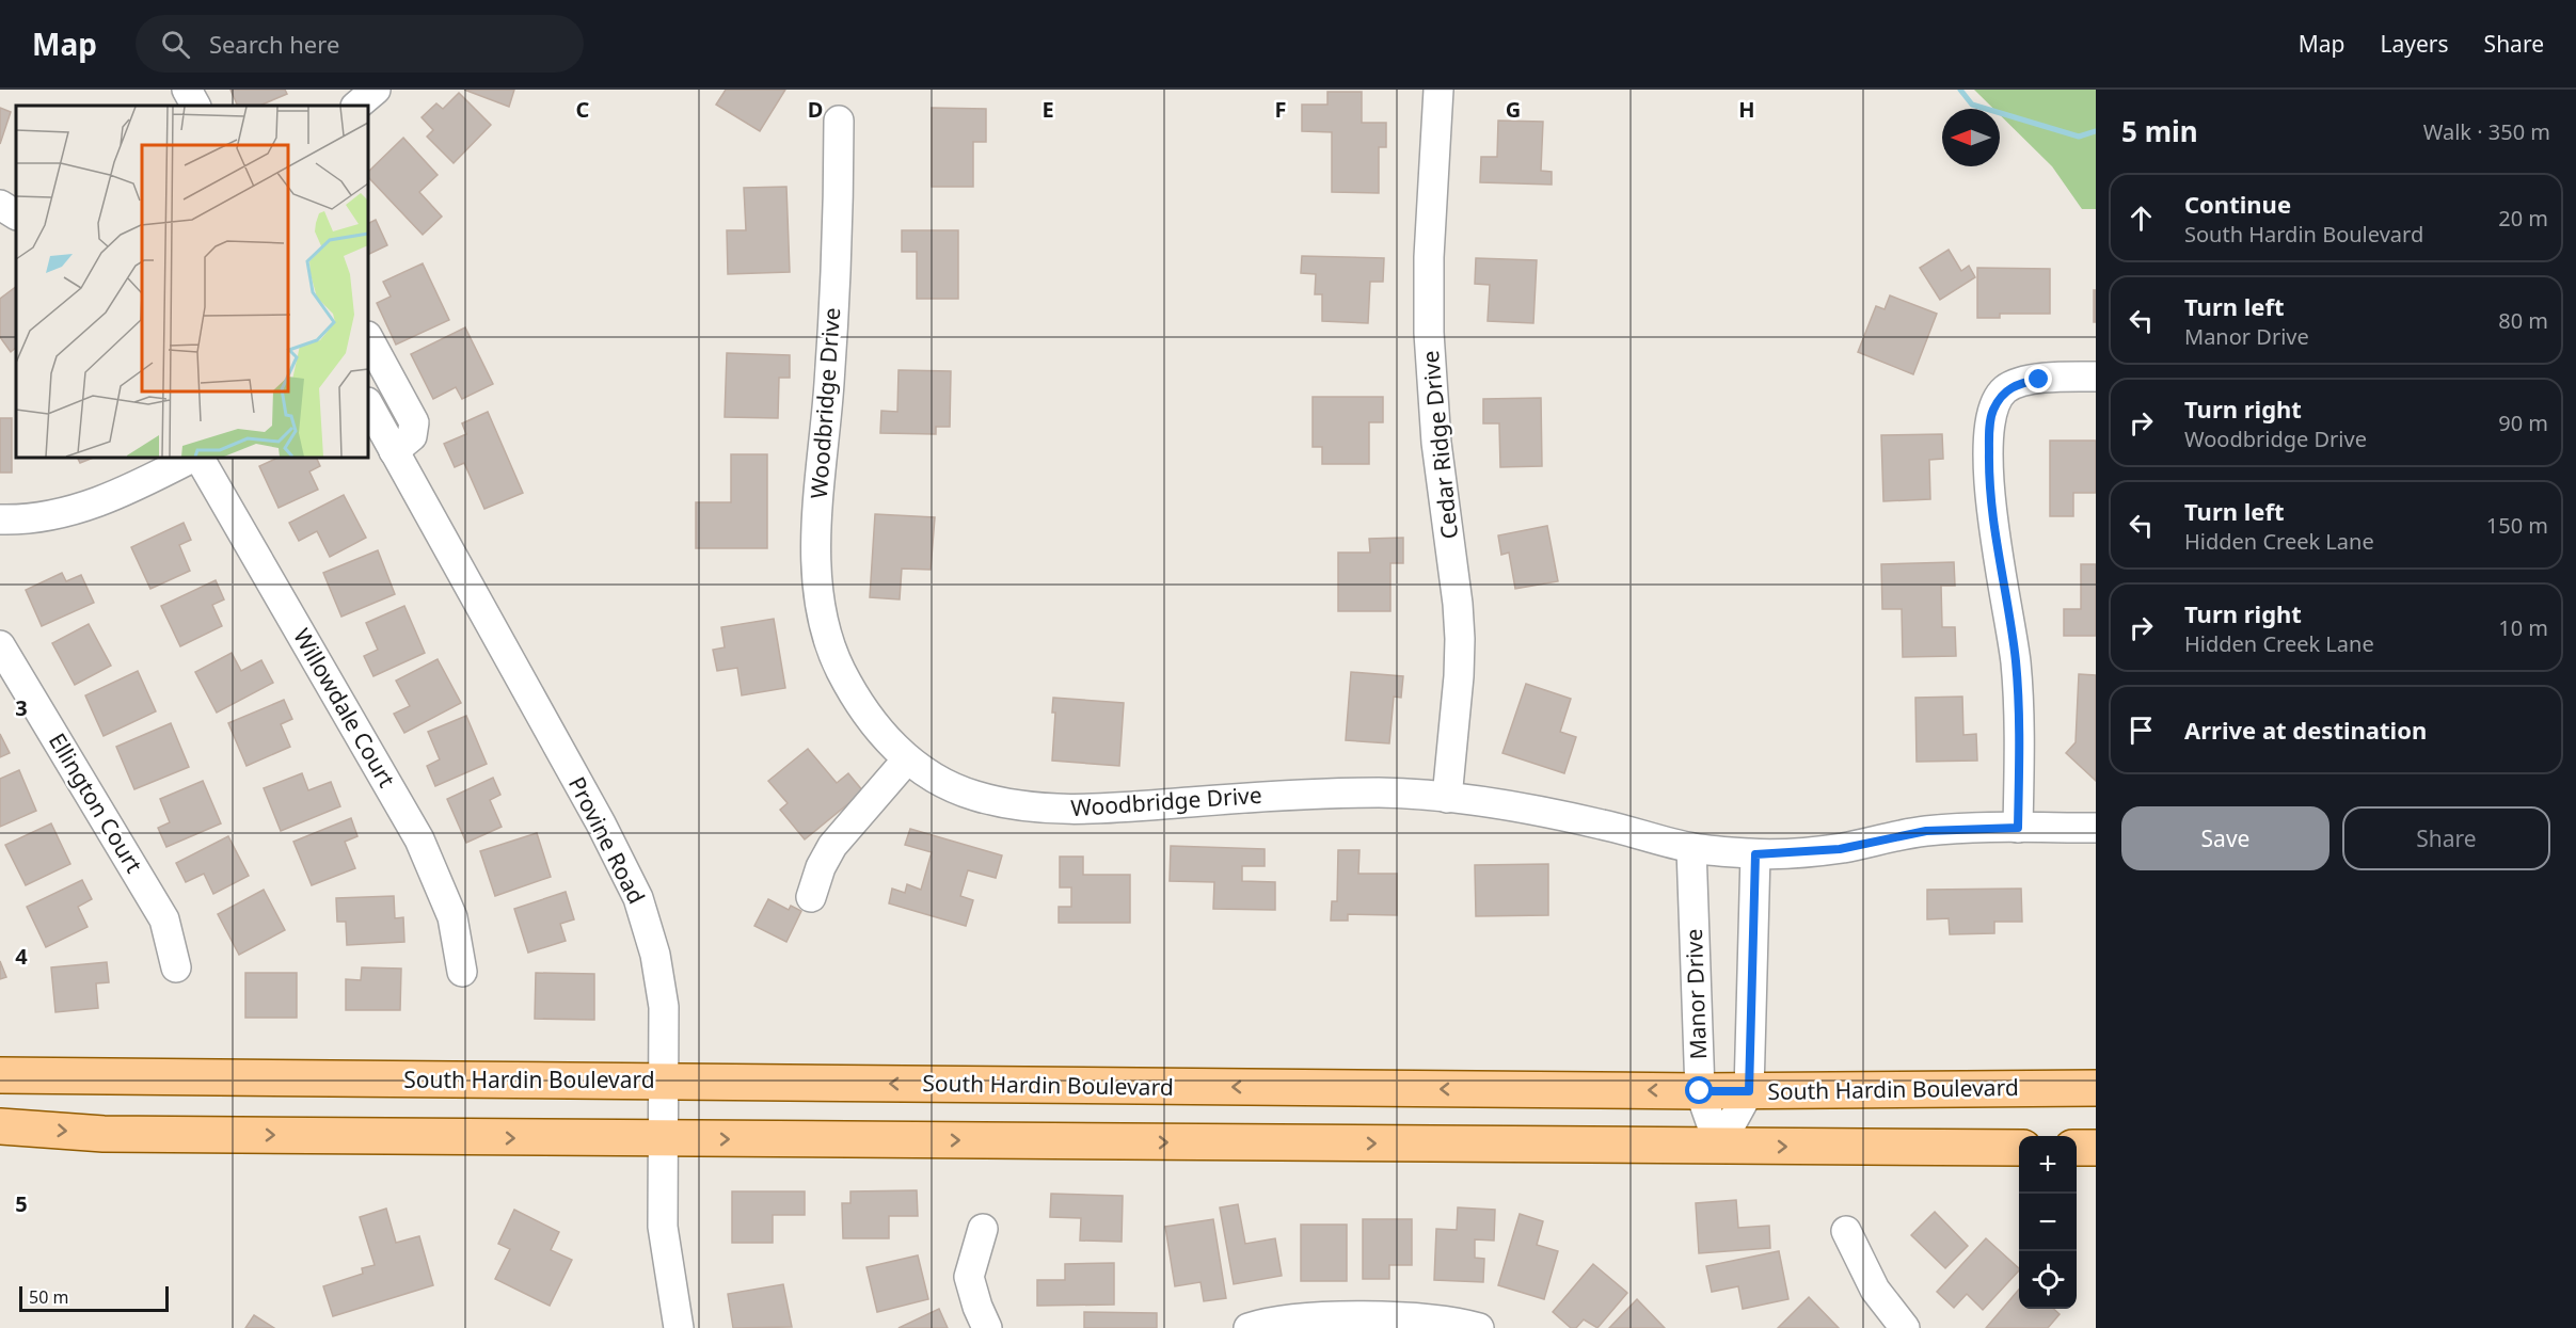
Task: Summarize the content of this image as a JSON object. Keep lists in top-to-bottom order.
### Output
{
  "streets": {
    "main road": ["South Hardin Boulevard"],
    "street": [
      "Woodbridge Drive",
      "Cedar Ridge Drive",
      "Willowdale Court",
      "Ellington Court",
      "Provine Road",
      "Manor Drive"
    ]
  },
  "crossings": [
    ["Woodbridge Drive", "Cedar Ridge Drive"],
    ["Woodbridge Drive", "Manor Drive"],
    ["Provine Road", "South Hardin Boulevard"],
    ["Manor Drive", "South Hardin Boulevard"]
  ],
  "scale_bar": "50 m",
  "north": "left",
  "page": {
    "header": "Map",
    "search": "Search here",
    "nav": ["Map", "Layers", "Share"],
    "heading": ["5 min", "Walk · 350 m"],
    "list": [
      ["Continue", "South Hardin Boulevard", "20 m"],
      ["Turn left", "Manor Drive", "80 m"],
      ["Turn right", "Woodbridge Drive", "90 m"],
      ["Turn left", "Hidden Creek Lane", "150 m"],
      ["Turn right", "Hidden Creek Lane", "10 m"],
      "Arrive at destination"
    ],
    "buttons": ["Save", "Share"],
    "map_buttons": ["+", "−"],
    "scale": "50 m"
  },
  "grid": {
    "columns": [
      "C",
      "D",
      "E",
      "F",
      "G",
      "H"
    ],
    "rows": ["3", "4", "5"]
  }
}
